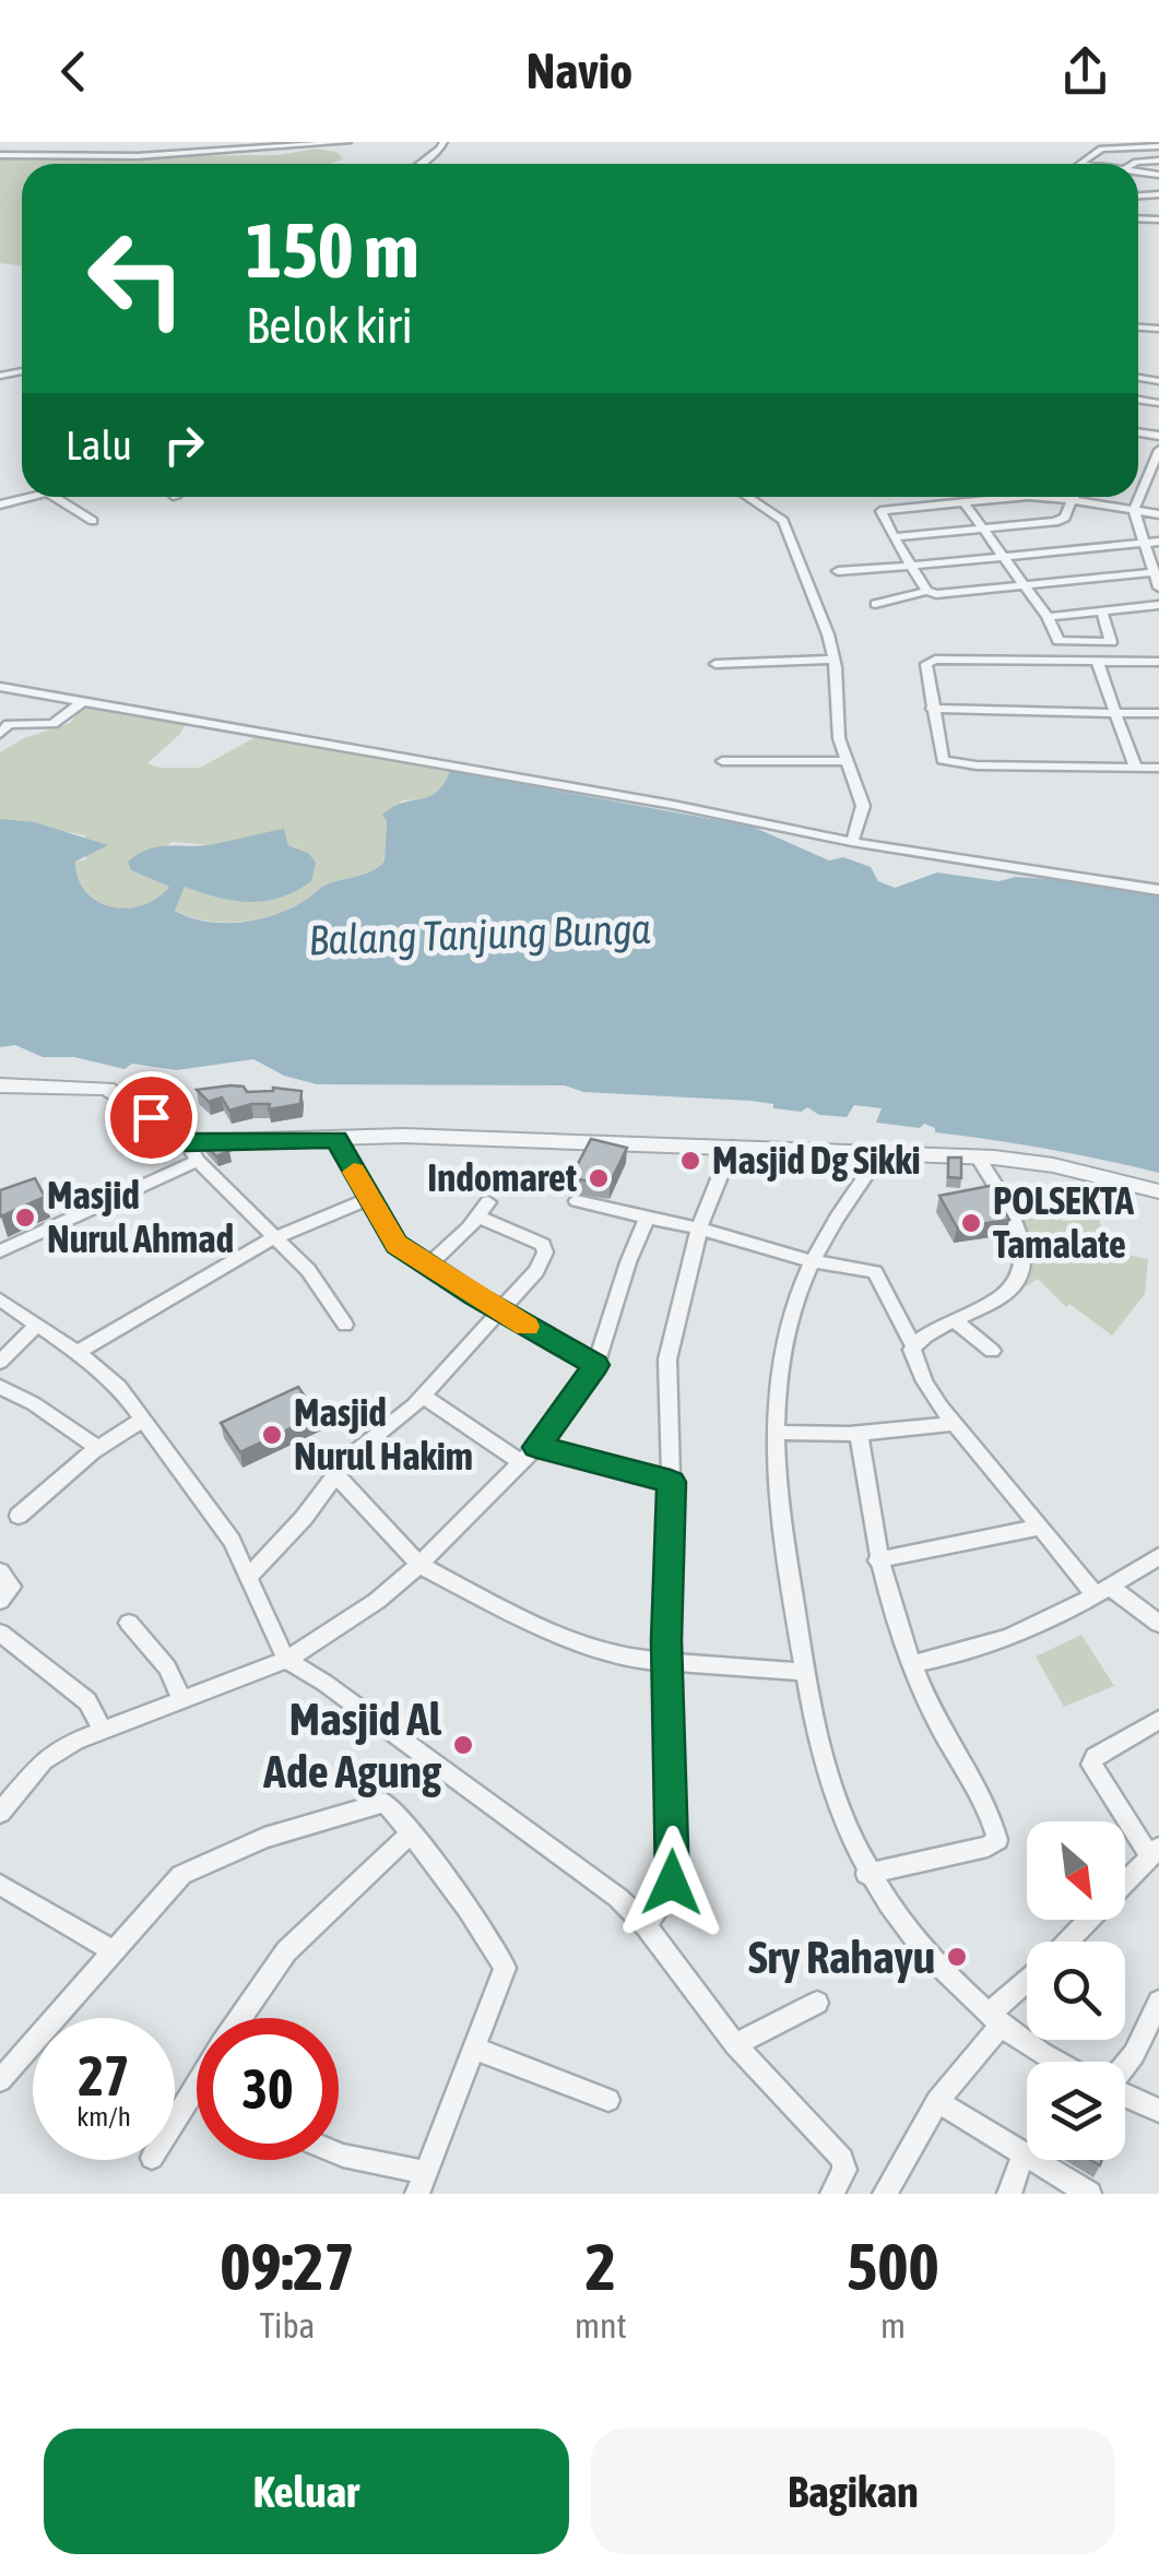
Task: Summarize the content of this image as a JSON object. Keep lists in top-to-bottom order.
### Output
{
  "water": ["Balang Tanjung Bunga"],
  "places": [
    "Masjid Dg Sikki",
    "Indomaret",
    "Masjid Nurul Ahmad",
    "POLSEKTA Tamalate",
    "Masjid Nurul Hakim",
    "Masjid Al Ade Agung",
    "Sry Rahayu"
  ],
  "north": "bottom right",
  "page": {
    "header": "Navio",
    "turn": ["150 m", "Belok kiri"],
    "then": "Lalu",
    "speed": "27 km/h",
    "limit": "30",
    "eta": [
      "09:27",
      "Tiba",
      "2",
      "mnt",
      "500",
      "m"
    ],
    "buttons": ["Keluar", "Bagikan"]
  }
}
